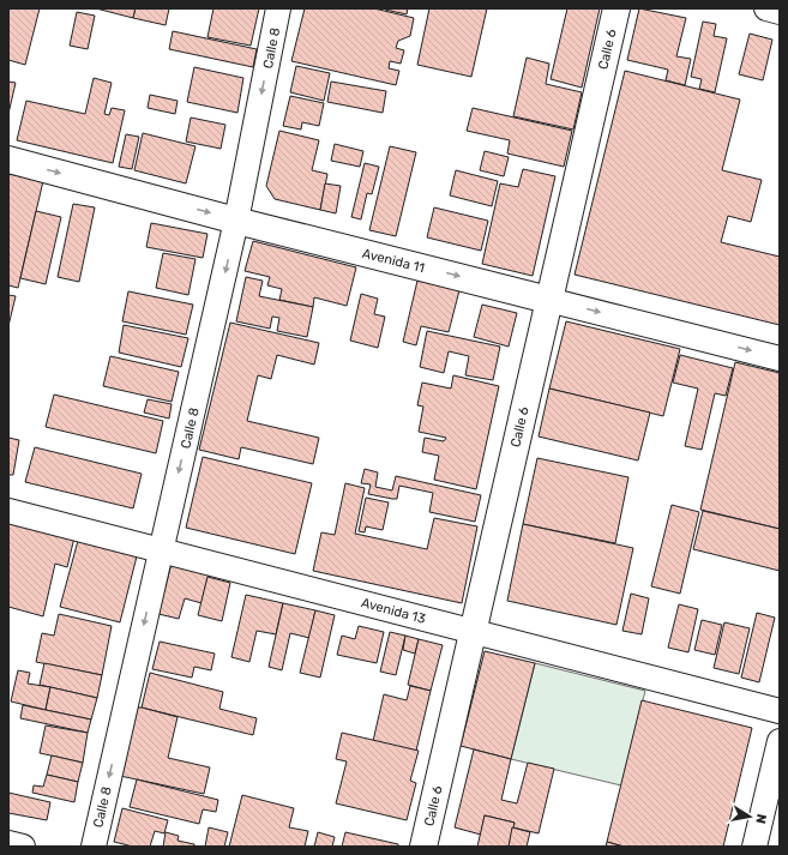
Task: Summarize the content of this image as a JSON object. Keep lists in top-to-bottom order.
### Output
{
  "streets": {
    "main road": ["Calle 6", "Avenida 11"],
    "street": ["Calle 8", "Avenida 13"]
  },
  "crossings": [
    ["Calle 8", "Avenida 11"],
    ["Calle 8", "Avenida 13"],
    ["Calle 6", "Avenida 11"],
    ["Calle 6", "Avenida 13"]
  ],
  "one_way": ["Calle 8", "Avenida 11"],
  "north": "right"
}
